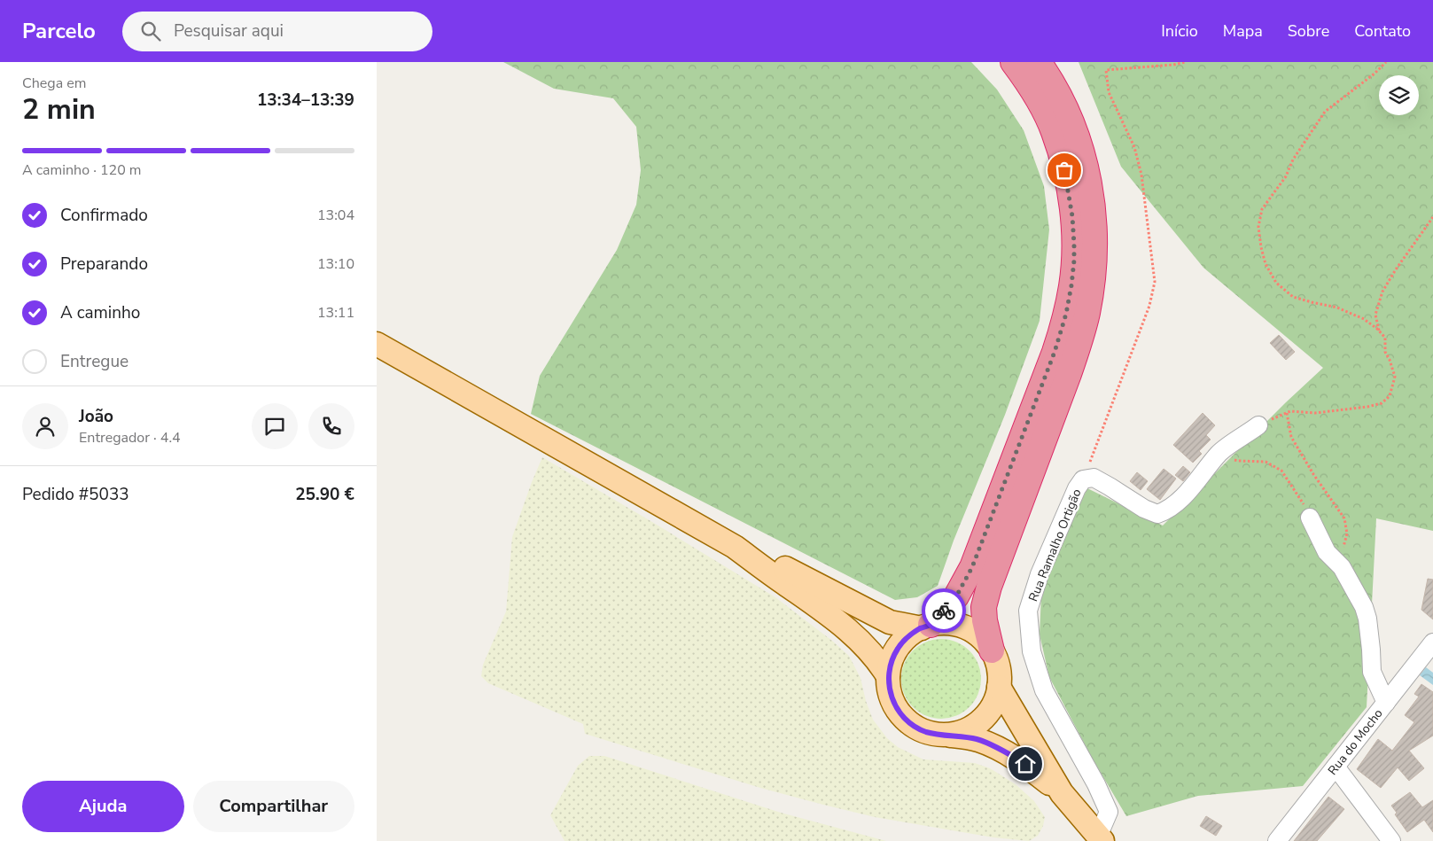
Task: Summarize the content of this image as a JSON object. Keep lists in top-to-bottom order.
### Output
{
  "streets": {
    "street": ["Rua Ramalho Ortigão", "Rua do Mocho"]
  },
  "page": {
    "header": "Parcelo",
    "search": "Pesquisar aqui",
    "nav": [
      "Início",
      "Mapa",
      "Sobre",
      "Contato"
    ],
    "heading": ["2 min", "Chega em", "13:34–13:39"],
    "panel": [
      "João",
      "Entregador · 4.4",
      "Pedido #5033",
      "25.90 €"
    ],
    "bar": "A caminho · 120 m",
    "list": [
      ["Confirmado", "13:04"],
      ["Preparando", "13:10"],
      ["A caminho", "13:11"],
      "Entregue"
    ],
    "buttons": ["Ajuda", "Compartilhar"]
  }
}
